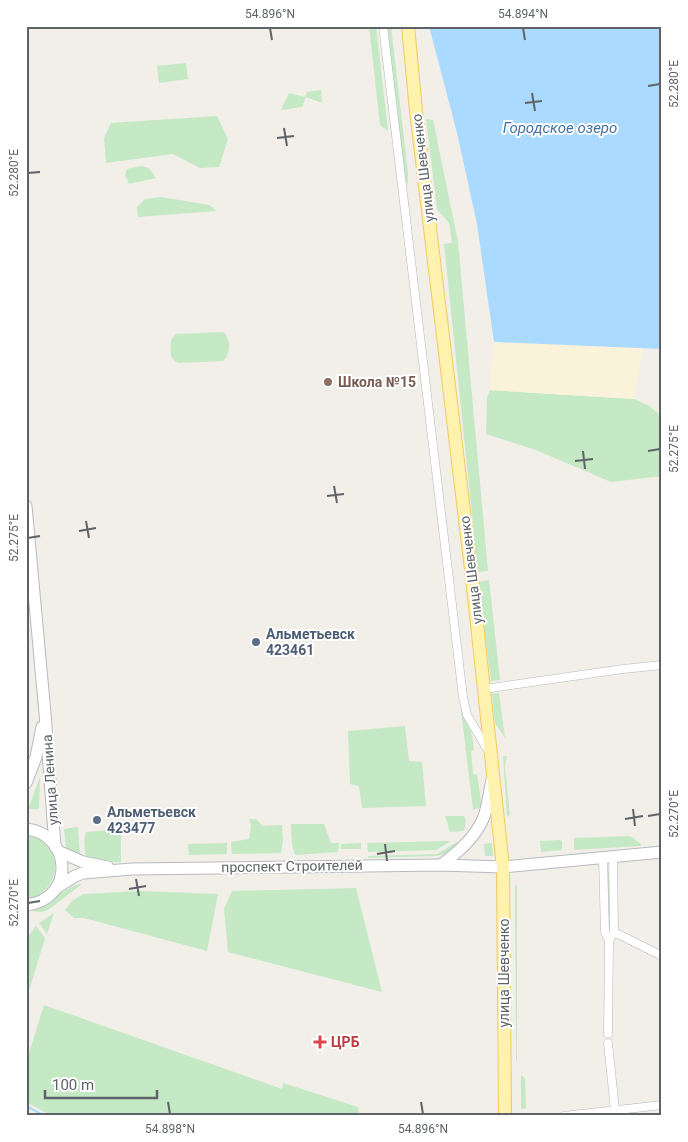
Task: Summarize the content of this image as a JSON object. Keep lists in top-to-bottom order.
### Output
{
  "streets": {
    "main road": ["улица Шевченко"],
    "street": ["улица Ленина", "проспект Строителей"]
  },
  "crossings": [
    ["улица Шевченко", "проспект Строителей"],
    ["улица Ленина", "проспект Строителей"]
  ],
  "water": ["Городское озеро"],
  "places": {
    "other": ["Школа №15", "Альметьевск 423461", "Альметьевск 423477"],
    "health": ["ЦРБ"]
  },
  "scale_bar": "100 m",
  "coordinates": [
    "54.896°N",
    "54.894°N",
    "52.280°E",
    "52.275°E",
    "52.270°E",
    "54.898°N"
  ]
}
